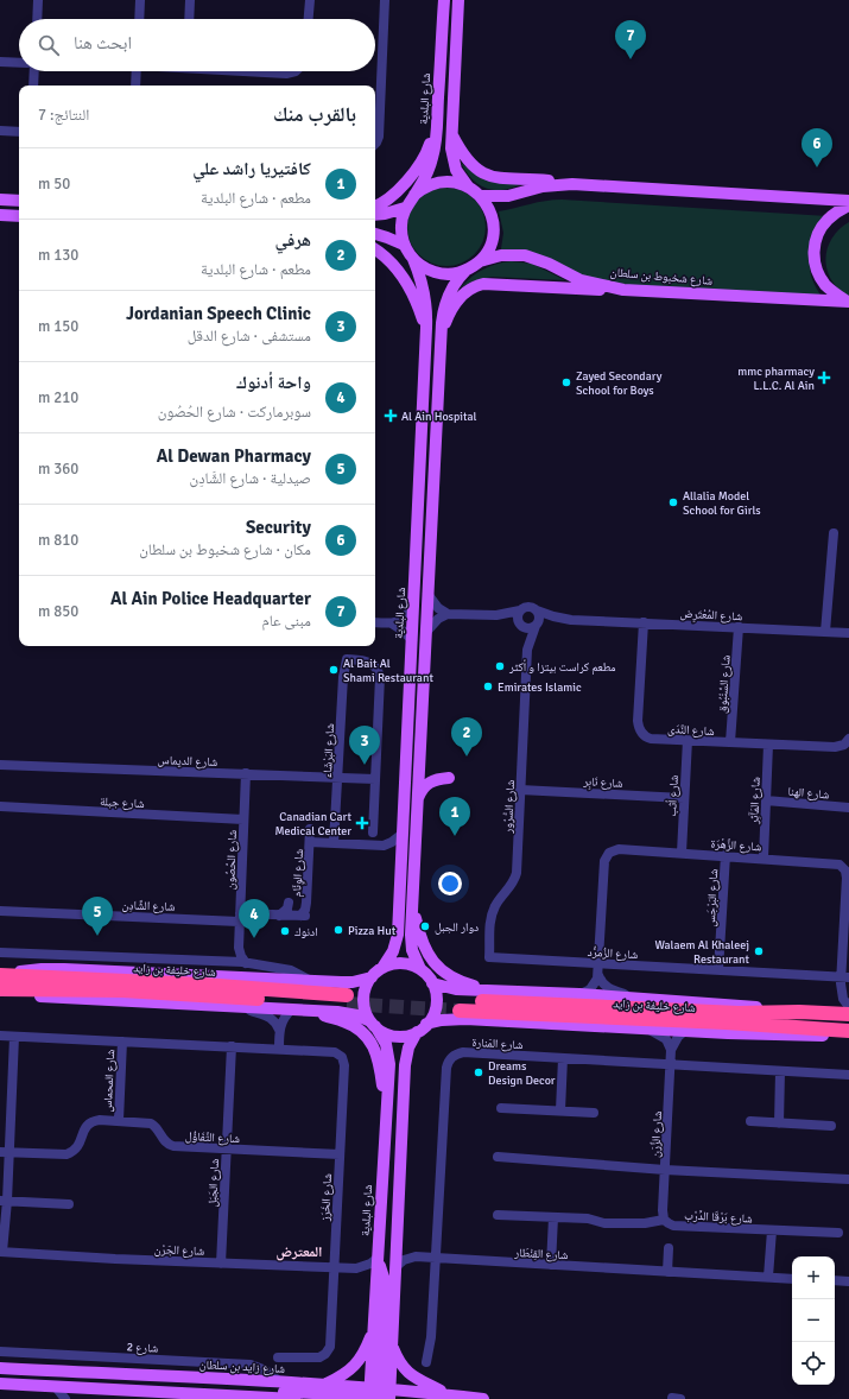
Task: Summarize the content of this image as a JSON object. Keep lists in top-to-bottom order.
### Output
{
  "streets": {
    "highway": ["شارع خليفة بن زايد"],
    "main road": ["شارع البلدية", "شارع شخبوط بن سلطان", "شارع زايد بن سلطان"],
    "street": [
      "شارع المُعْتَرِض",
      "شارع السَّنْبُوق",
      "شارع النَّدَى",
      "شارع البَرْشَاء",
      "شارع الديماس",
      "شارع نَابِر",
      "شارع الهنا",
      "شارع أثب",
      "شارع المَآثِر",
      "شارع جبلة",
      "شارع السُّرُور",
      "شارع الزَّهْرَة",
      "شارع الحُصُون",
      "شارع الوِئَام",
      "شارع البَرْجَس",
      "شارع الشَّادِن",
      "شارع الزُمرُّد",
      "شارع المَنارة",
      "شارع المحماس",
      "شارع الزِّرَن",
      "شارع التَّفَاؤُل",
      "شارع الجَبَل",
      "شارع الخَرَز",
      "شارع بَرْقَا الدَّرْب",
      "شارع الجَرْن",
      "شارع القِنْطَار",
      "شارع 2"
    ]
  },
  "crossings": [
    ["شارع البلدية", "شارع شخبوط بن سلطان"],
    ["شارع البلدية", "شارع الجَرْن"],
    ["شارع البلدية", "شارع زايد بن سلطان"],
    ["شارع المُعْتَرِض", "شارع السَّنْبُوق"],
    ["شارع المُعْتَرِض", "شارع النَّدَى"],
    ["شارع المُعْتَرِض", "شارع السُّرُور"],
    ["شارع السَّنْبُوق", "شارع النَّدَى"],
    ["شارع النَّدَى", "شارع أثب"],
    ["شارع النَّدَى", "شارع المَآثِر"],
    ["شارع البَرْشَاء", "شارع الديماس"],
    ["شارع الديماس", "شارع الحُصُون"],
    ["شارع نَابِر", "شارع أثب"],
    ["شارع نَابِر", "شارع السُّرُور"],
    ["شارع الهنا", "شارع المَآثِر"],
    ["شارع أثب", "شارع الزَّهْرَة"],
    ["شارع المَآثِر", "شارع الزَّهْرَة"],
    ["شارع جبلة", "شارع الحُصُون"],
    ["شارع السُّرُور", "شارع الزُمرُّد"],
    ["شارع الزَّهْرَة", "شارع البَرْجَس"],
    ["شارع الزَّهْرَة", "شارع الزُمرُّد"],
    ["شارع الحُصُون", "شارع الشَّادِن"],
    ["شارع الوِئَام", "شارع الشَّادِن"],
    ["شارع البَرْجَس", "شارع الزُمرُّد"],
    ["شارع المَنارة", "شارع الزِّرَن"],
    ["شارع المَنارة", "شارع القِنْطَار"],
    ["شارع المحماس", "شارع التَّفَاؤُل"],
    ["شارع المحماس", "شارع الخَرَز"],
    ["شارع الزِّرَن", "شارع بَرْقَا الدَّرْب"],
    ["شارع التَّفَاؤُل", "شارع الجَبَل"],
    ["شارع التَّفَاؤُل", "شارع الخَرَز"],
    ["شارع الجَبَل", "شارع الخَرَز"],
    ["شارع الجَبَل", "شارع الجَرْن"],
    ["شارع الخَرَز", "شارع الجَرْن"],
    ["شارع 2", "شارع زايد بن سلطان"]
  ],
  "districts": ["المعترض"],
  "places": {
    "health": ["mmc pharmacy L.L.C. Al Ain", "Al Ain Hospital", "Canadian Cart Medical Center"],
    "other": [
      "Zayed Secondary School for Boys",
      "Allalia Model School for Girls",
      "مطعم كراست بيتزا و أكثر",
      "Al Bait Al Shami Restaurant",
      "Emirates Islamic",
      "دوار الجبل",
      "Pizza Hut",
      "ادنوك",
      "Walaem Al Khaleej Restaurant",
      "Dreams Design Decor"
    ]
  },
  "page": {
    "search": "ابحث هنا",
    "pins": [
      "7",
      "6",
      "2",
      "3",
      "1",
      "5",
      "4"
    ],
    "heading": ["بالقرب منك", "النتائج: 7"],
    "list": [
      {
        "mark": "1",
        "name": "كافتيريا راشد علي",
        "note": "مطعم · شارع البلدية",
        "value": "50 m"
      },
      {
        "mark": "2",
        "name": "هرفي",
        "note": "مطعم · شارع البلدية",
        "value": "130 m"
      },
      {
        "mark": "3",
        "name": "Jordanian Speech Clinic",
        "note": "مستشفى · شارع الدقل",
        "value": "150 m"
      },
      {
        "mark": "4",
        "name": "واحة أدنوك",
        "note": "سوبرماركت · شارع الحُصُون",
        "value": "210 m"
      },
      {
        "mark": "5",
        "name": "Al Dewan Pharmacy",
        "note": "صيدلية · شارع الشَّادِن",
        "value": "360 m"
      },
      {
        "mark": "6",
        "name": "Security",
        "note": "مكان · شارع شخبوط بن سلطان",
        "value": "810 m"
      },
      {
        "mark": "7",
        "name": "Al Ain Police Headquarter",
        "note": "مبنى عام",
        "value": "850 m"
      }
    ],
    "map_buttons": ["+", "−"]
  }
}
